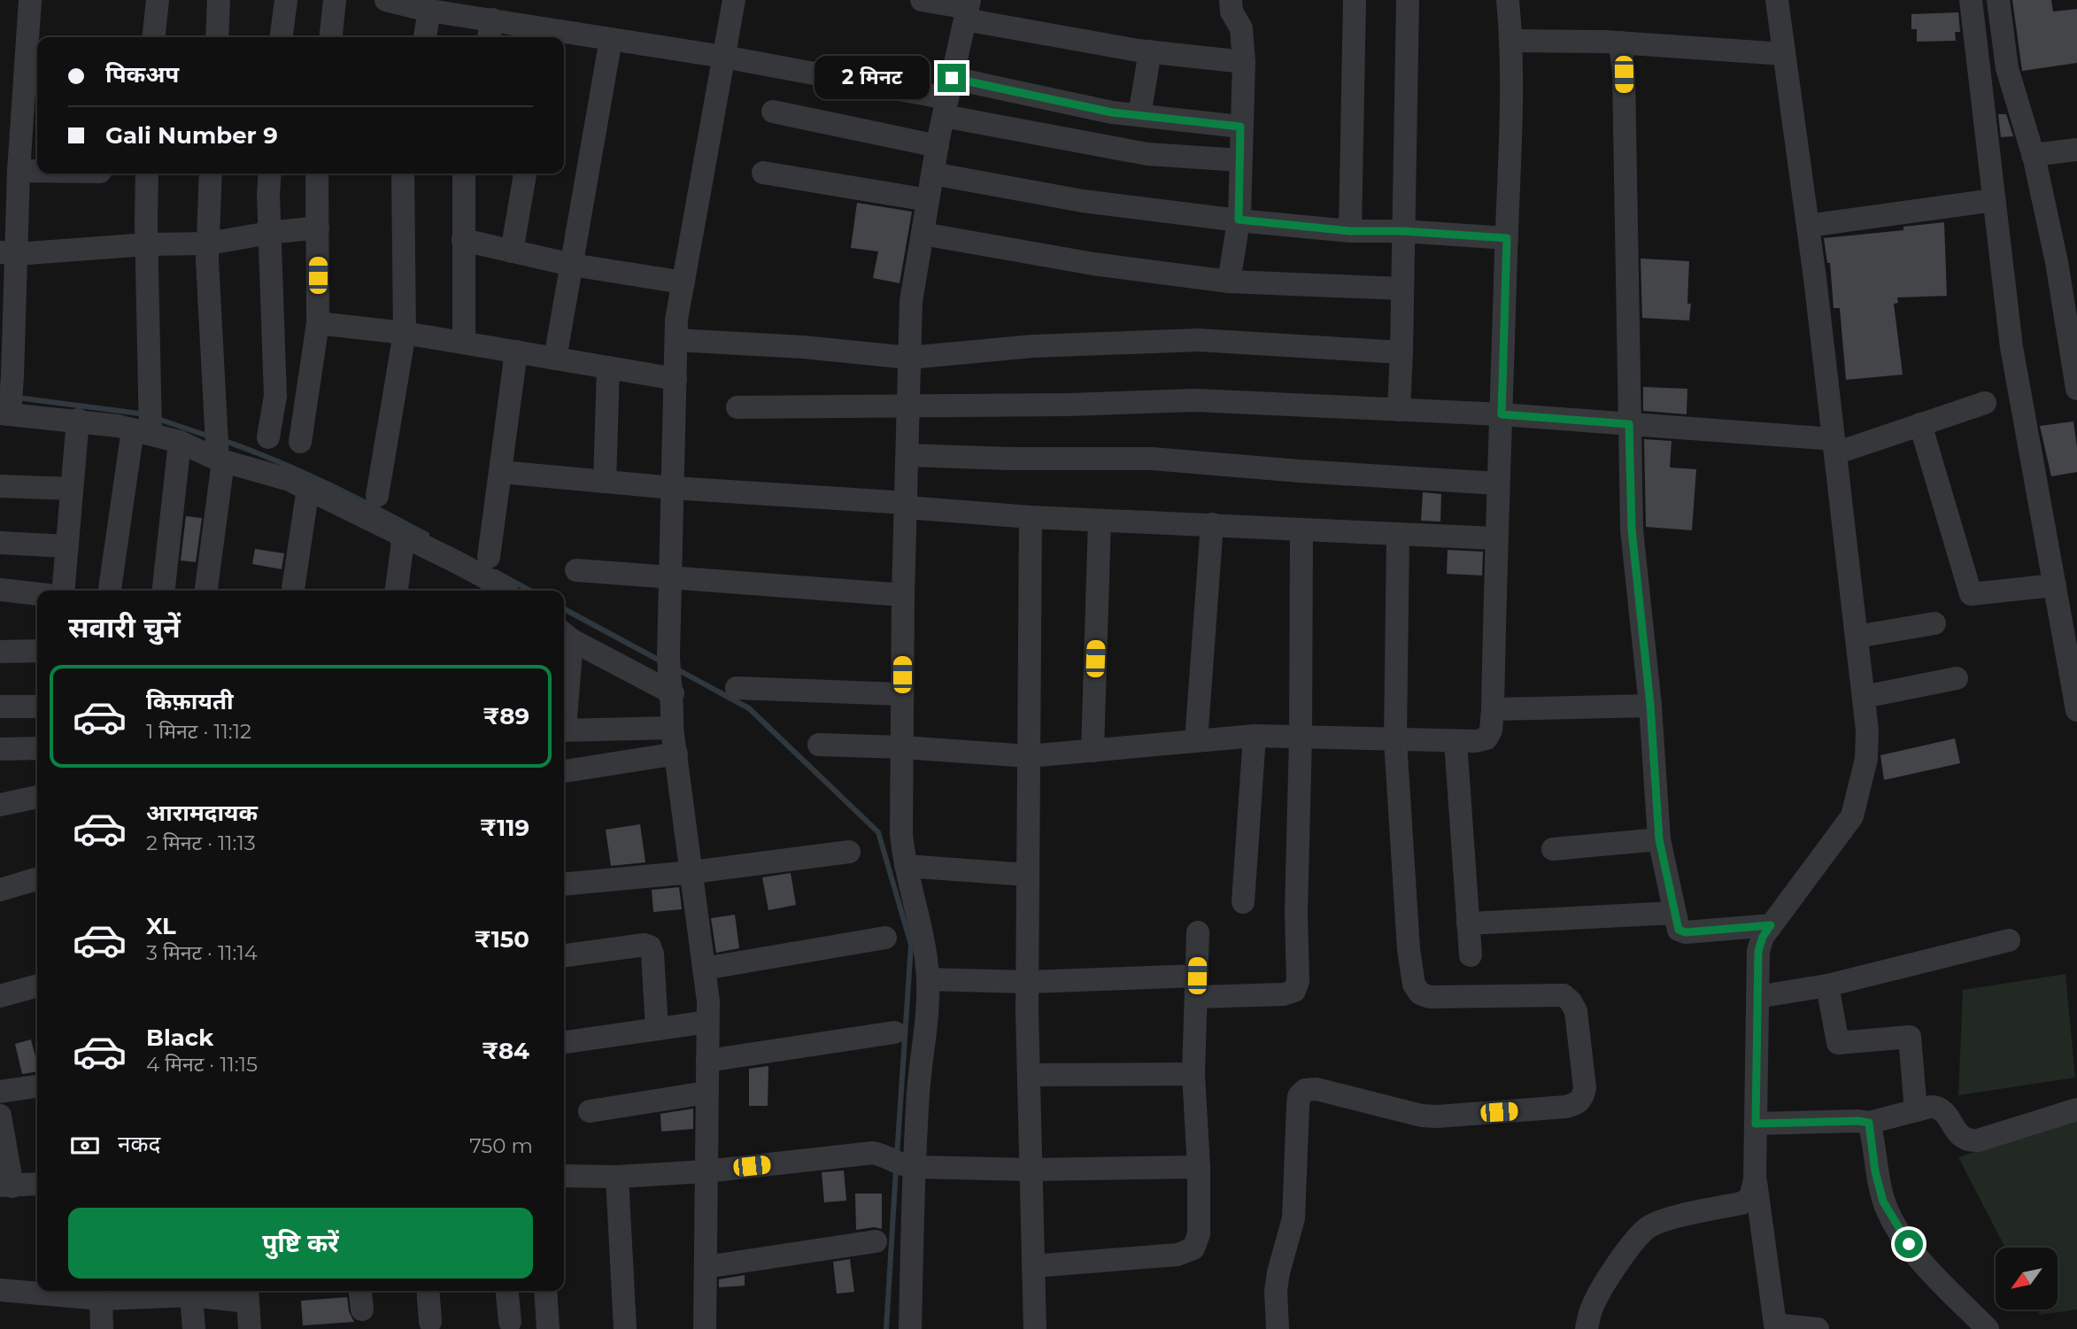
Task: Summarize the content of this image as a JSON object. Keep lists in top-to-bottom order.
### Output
{
  "north": "bottom left",
  "page": {
    "banner": ["पिकअप", "Gali Number 9"],
    "bubble": "2 मिनट",
    "heading": "सवारी चुनें",
    "list": [
      {
        "name": "किफ़ायती",
        "note": "1 मिनट · 11:12",
        "value": "₹89"
      },
      {
        "name": "आरामदायक",
        "note": "2 मिनट · 11:13",
        "value": "₹119"
      },
      {
        "name": "XL",
        "note": "3 मिनट · 11:14",
        "value": "₹150"
      },
      {
        "name": "Black",
        "note": "4 मिनट · 11:15",
        "value": "₹84"
      }
    ],
    "pay": ["नकद", "750 m"],
    "buttons": "पुष्टि करें"
  }
}
